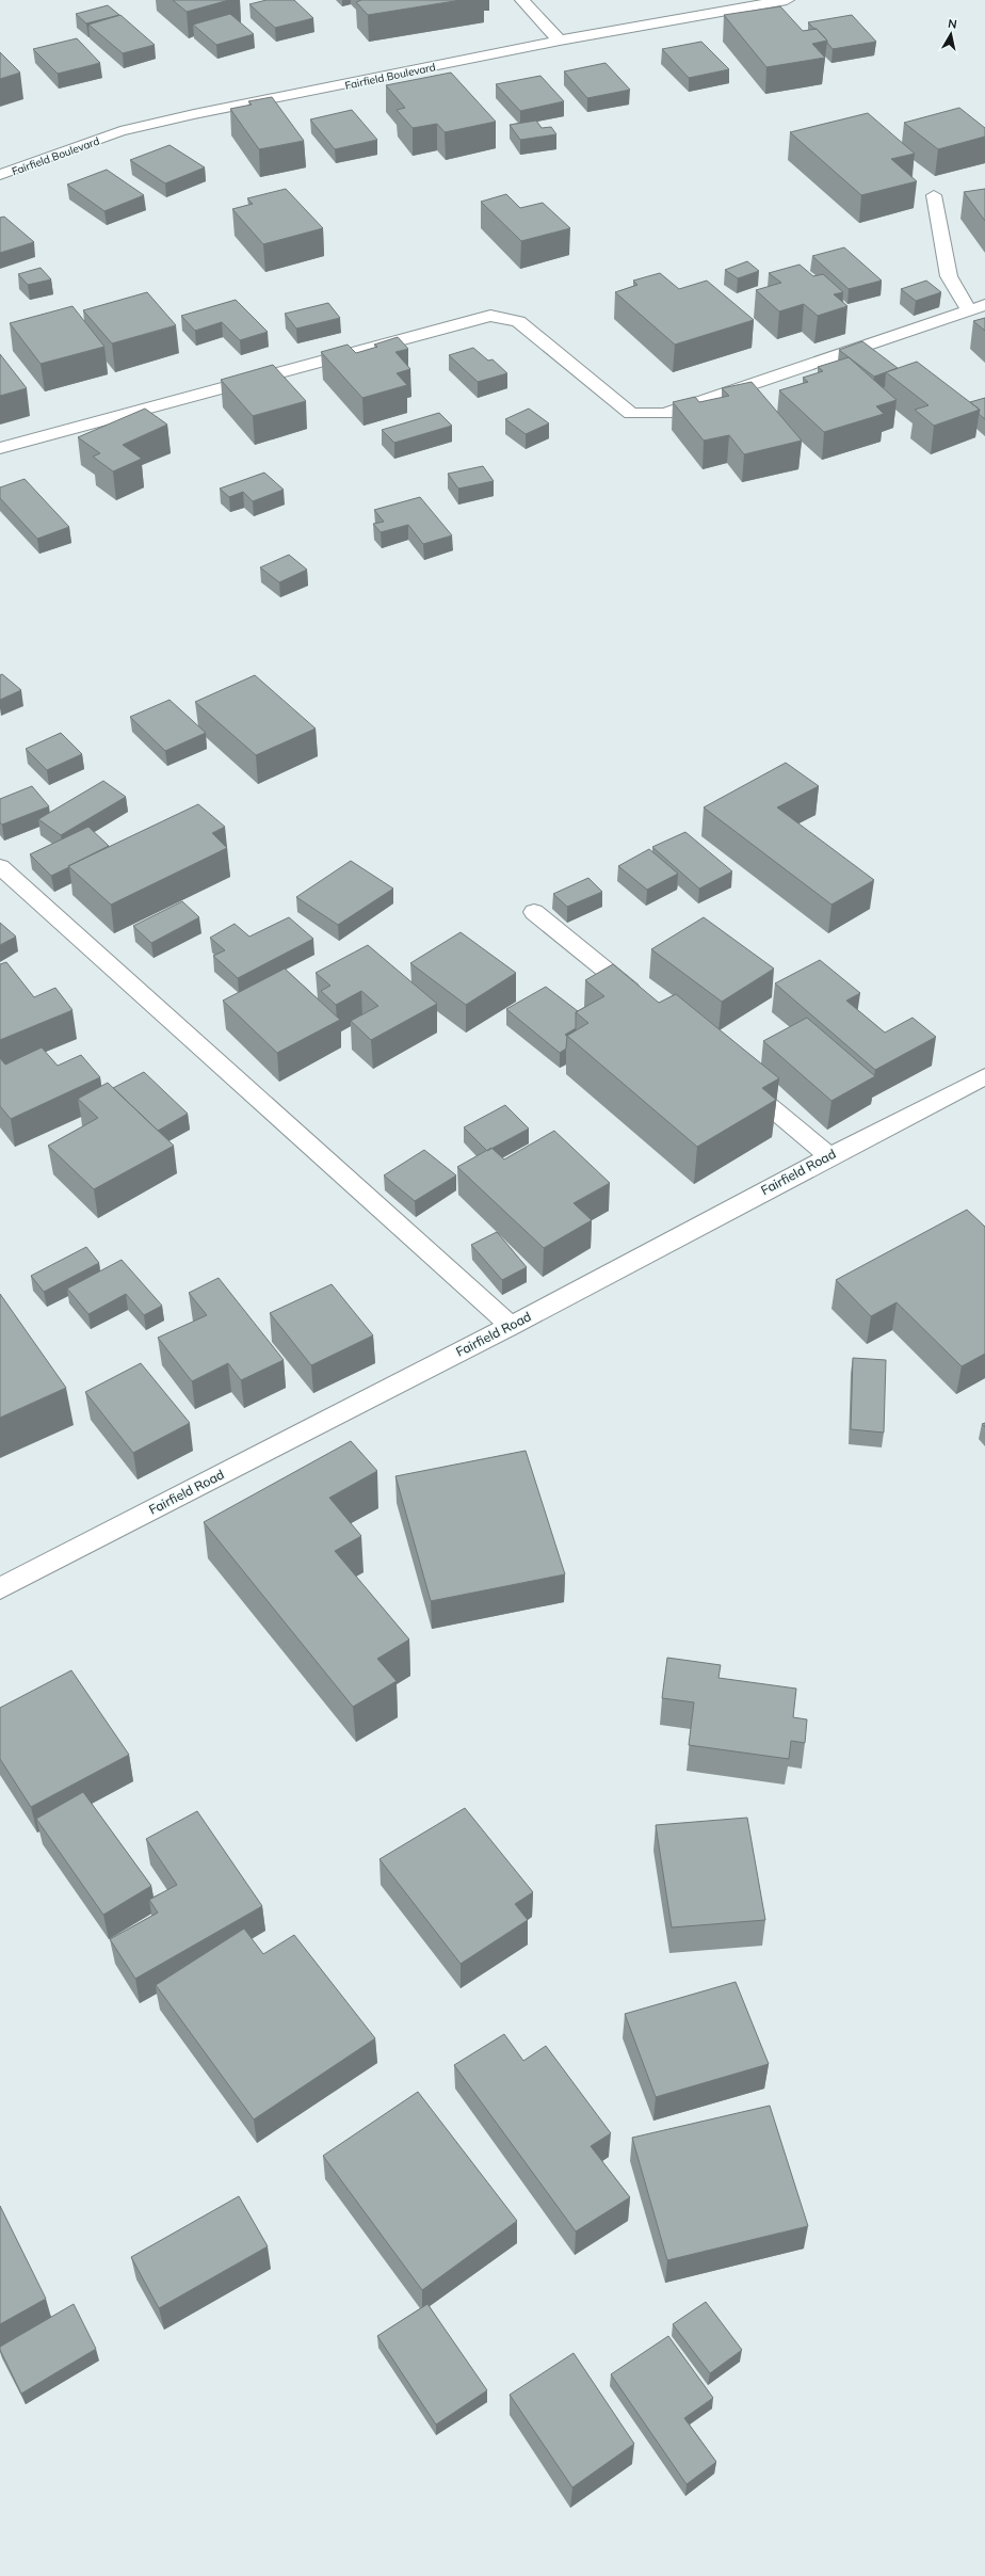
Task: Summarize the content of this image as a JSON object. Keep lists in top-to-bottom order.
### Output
{
  "streets": {
    "street": ["Fairfield Boulevard", "Fairfield Road"]
  },
  "north": "top"
}
